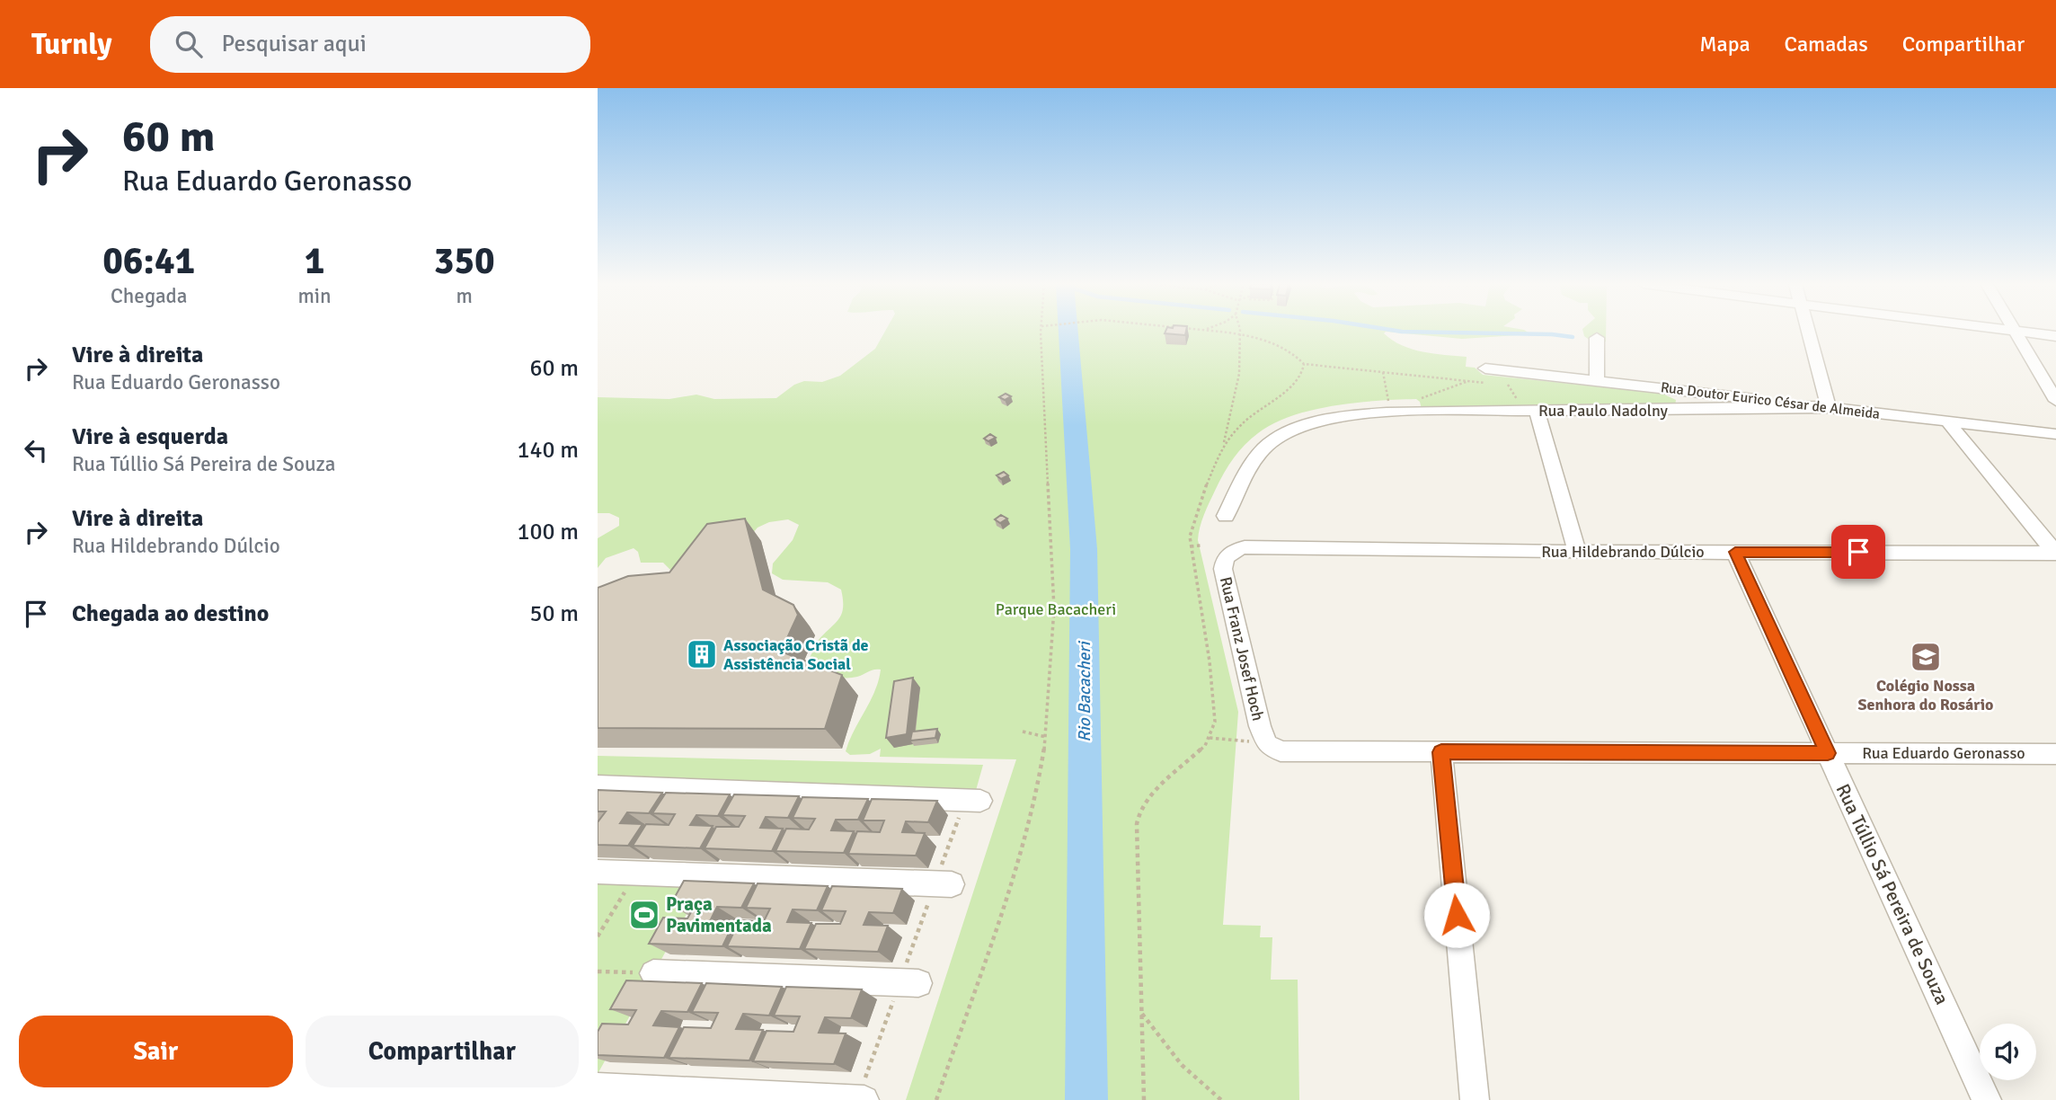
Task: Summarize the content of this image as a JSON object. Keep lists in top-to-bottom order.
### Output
{
  "streets": {
    "street": [
      "Rua Doutor Eurico César de Almeida",
      "Rua Paulo Nadolny",
      "Rua Hildebrando Dúlcio",
      "Rua Franz Josef Hoch",
      "Rua Eduardo Geronasso",
      "Rua Túllio Sá Pereira de Souza"
    ]
  },
  "crossings": [
    ["Rua Doutor Eurico César de Almeida", "Rua Paulo Nadolny"],
    ["Rua Hildebrando Dúlcio", "Rua Franz Josef Hoch"],
    ["Rua Hildebrando Dúlcio", "Rua Túllio Sá Pereira de Souza"],
    ["Rua Franz Josef Hoch", "Rua Eduardo Geronasso"],
    ["Rua Eduardo Geronasso", "Rua Túllio Sá Pereira de Souza"]
  ],
  "water": ["Rio Bacacheri"],
  "parks": ["Parque Bacacheri"],
  "places": {
    "building": ["Associação Cristã de Assistência Social"],
    "school or university": ["Colégio Nossa Senhora do Rosário"],
    "sports": ["Praça Pavimentada"]
  },
  "page": {
    "header": "Turnly",
    "search": "Pesquisar aqui",
    "nav": ["Mapa", "Camadas", "Compartilhar"],
    "turn": ["60 m", "Rua Eduardo Geronasso"],
    "eta": [
      "06:41",
      "Chegada",
      "1",
      "min",
      "350",
      "m"
    ],
    "list": [
      {
        "name": "Vire à direita",
        "note": "Rua Eduardo Geronasso",
        "value": "60 m"
      },
      {
        "name": "Vire à esquerda",
        "note": "Rua Túllio Sá Pereira de Souza",
        "value": "140 m"
      },
      {
        "name": "Vire à direita",
        "note": "Rua Hildebrando Dúlcio",
        "value": "100 m"
      },
      {
        "name": "Chegada ao destino",
        "value": "50 m"
      }
    ],
    "buttons": ["Sair", "Compartilhar"]
  }
}
